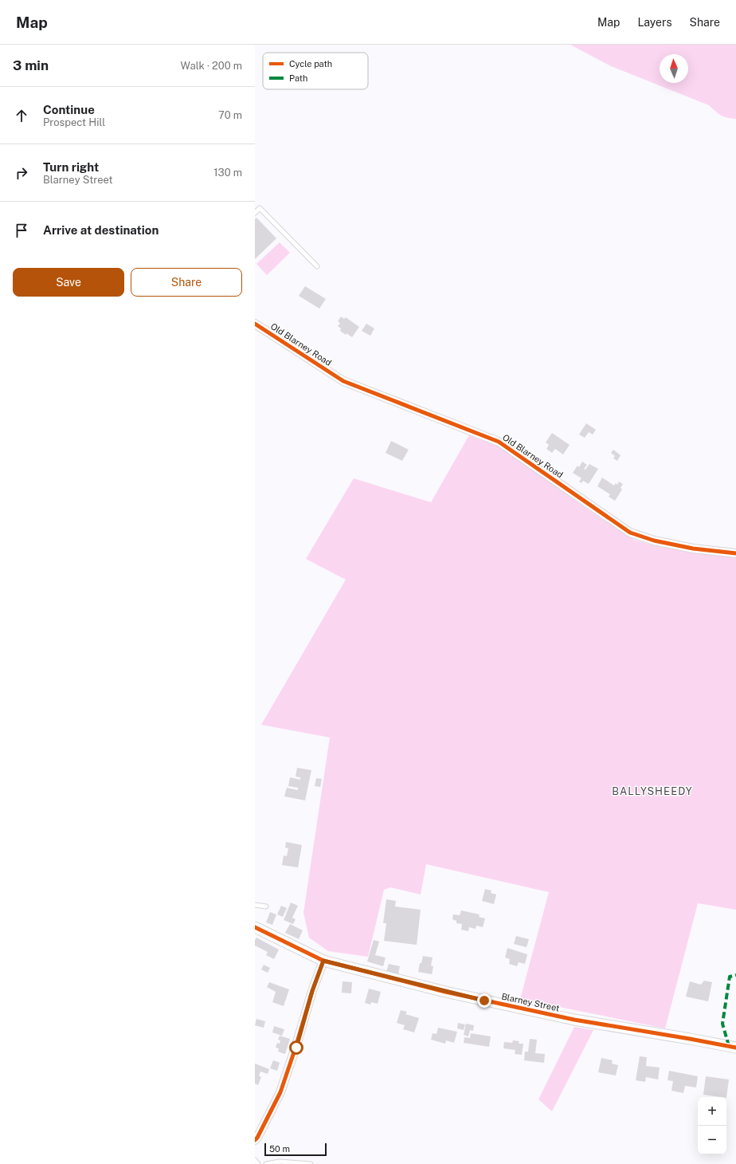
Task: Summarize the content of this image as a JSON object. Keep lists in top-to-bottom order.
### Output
{
  "streets": {
    "street": ["Old Blarney Road", "Blarney Street"]
  },
  "districts": ["BALLYSHEEDY"],
  "legend": ["Cycle path", "Path"],
  "scale_bar": "50 m",
  "north": "top",
  "page": {
    "header": "Map",
    "nav": ["Map", "Layers", "Share"],
    "heading": ["3 min", "Walk · 200 m"],
    "list": [
      ["Continue", "Prospect Hill", "70 m"],
      ["Turn right", "Blarney Street", "130 m"],
      "Arrive at destination"
    ],
    "buttons": ["Save", "Share"],
    "map_buttons": ["+", "−"],
    "scale": "50 m"
  }
}
